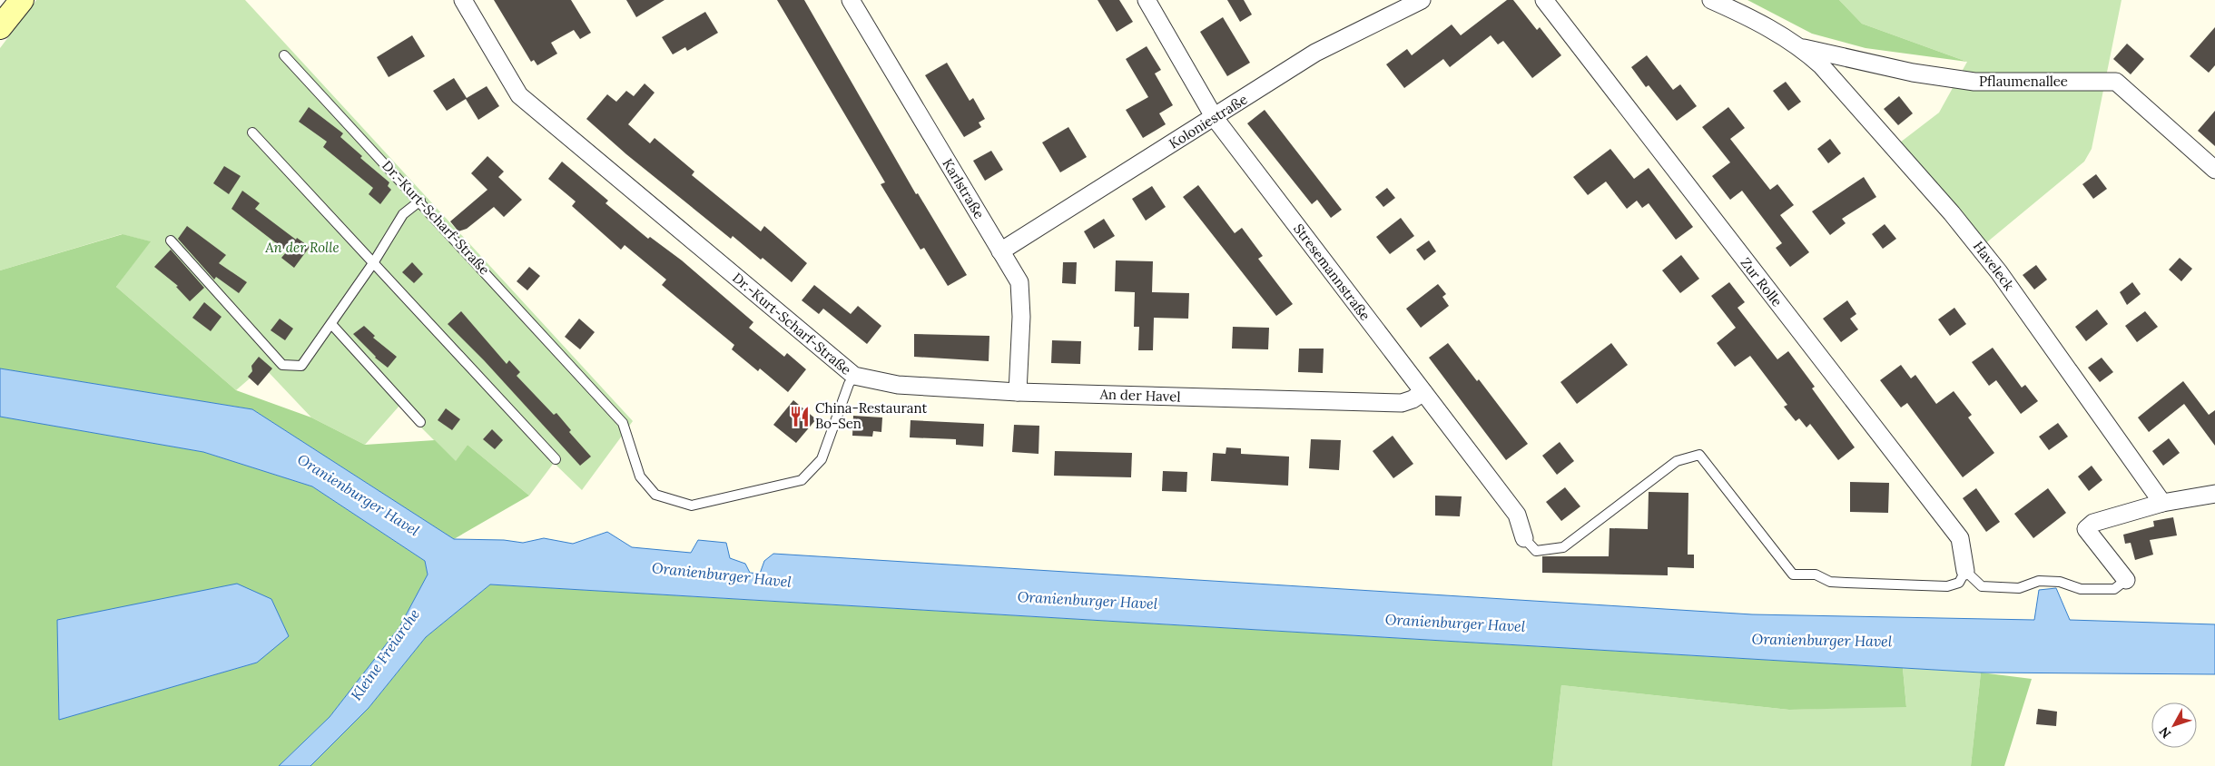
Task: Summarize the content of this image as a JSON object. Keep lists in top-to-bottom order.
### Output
{
  "streets": {
    "street": [
      "Pflaumenallee",
      "Koloniestraße",
      "Karlstraße",
      "Dr.-Kurt-Scharf-Straße",
      "Haveleck",
      "Stresemannstraße",
      "Zur Rolle",
      "An der Havel"
    ]
  },
  "crossings": [
    ["Pflaumenallee", "Haveleck"],
    ["Koloniestraße", "Karlstraße"],
    ["Koloniestraße", "Stresemannstraße"],
    ["Karlstraße", "An der Havel"],
    ["Dr.-Kurt-Scharf-Straße", "An der Havel"],
    ["Stresemannstraße", "An der Havel"]
  ],
  "water": ["Oranienburger Havel", "Kleine Freiarche"],
  "parks": ["An der Rolle"],
  "places": {
    "restaurant": ["China-Restaurant Bo-Sen"]
  },
  "north": "bottom left"
}
